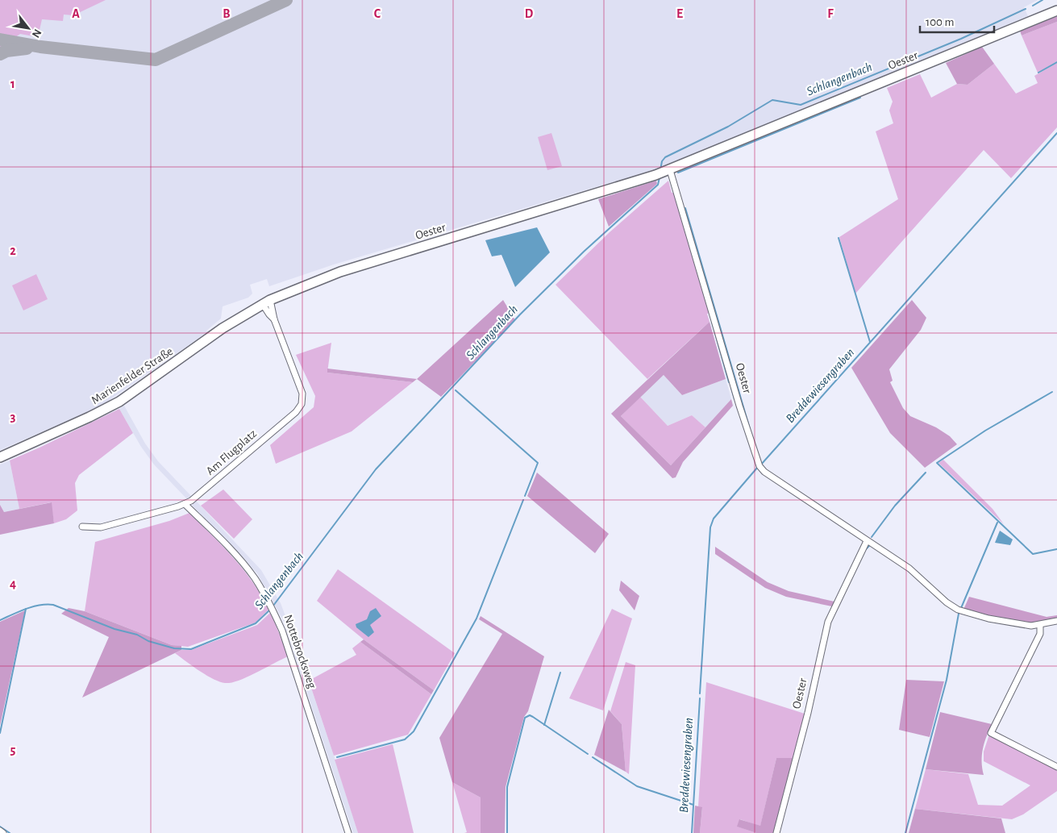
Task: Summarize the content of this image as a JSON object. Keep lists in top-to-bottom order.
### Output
{
  "streets": {
    "main road": ["Oester", "Marienfelder Straße"],
    "street": ["Am Flugplatz", "Nottebrocksweg"]
  },
  "crossings": [
    ["Oester", "Marienfelder Straße"],
    ["Oester", "Am Flugplatz"],
    ["Marienfelder Straße", "Am Flugplatz"],
    ["Am Flugplatz", "Nottebrocksweg"]
  ],
  "water": ["Schlangenbach", "Breddewiesengraben"],
  "scale_bar": "100 m",
  "north": "bottom right",
  "grid": {
    "columns": [
      "A",
      "B",
      "C",
      "D",
      "E",
      "F"
    ],
    "rows": [
      "1",
      "2",
      "3",
      "4",
      "5"
    ]
  }
}
